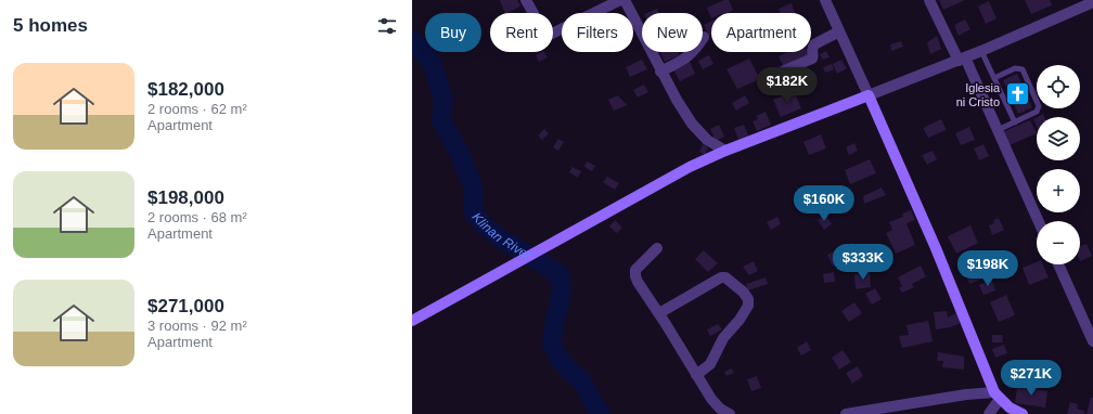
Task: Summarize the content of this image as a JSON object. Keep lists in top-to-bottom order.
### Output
{
  "water": ["Klinan River"],
  "places": {
    "church": ["Iglesia ni Cristo"]
  },
  "page": {
    "heading": "5 homes",
    "chip": [
      "Buy",
      "Rent",
      "Filters",
      "New",
      "Apartment"
    ],
    "list": [
      {
        "name": "$182,000",
        "note": "2 rooms · 62 m² · Apartment"
      },
      {
        "name": "$198,000",
        "note": "2 rooms · 68 m² · Apartment"
      },
      {
        "name": "$271,000",
        "note": "3 rooms · 92 m² · Apartment"
      }
    ],
    "map_buttons": ["+", "−"],
    "price": [
      "$182K",
      "$160K",
      "$333K",
      "$198K",
      "$271K"
    ]
  }
}
